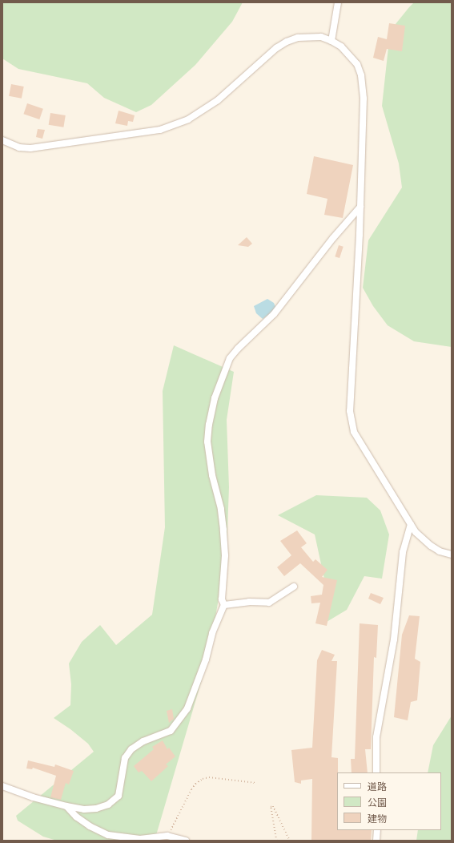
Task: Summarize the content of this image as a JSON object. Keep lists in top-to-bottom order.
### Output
{
  "legend": ["道路", "公園", "建物"]
}
